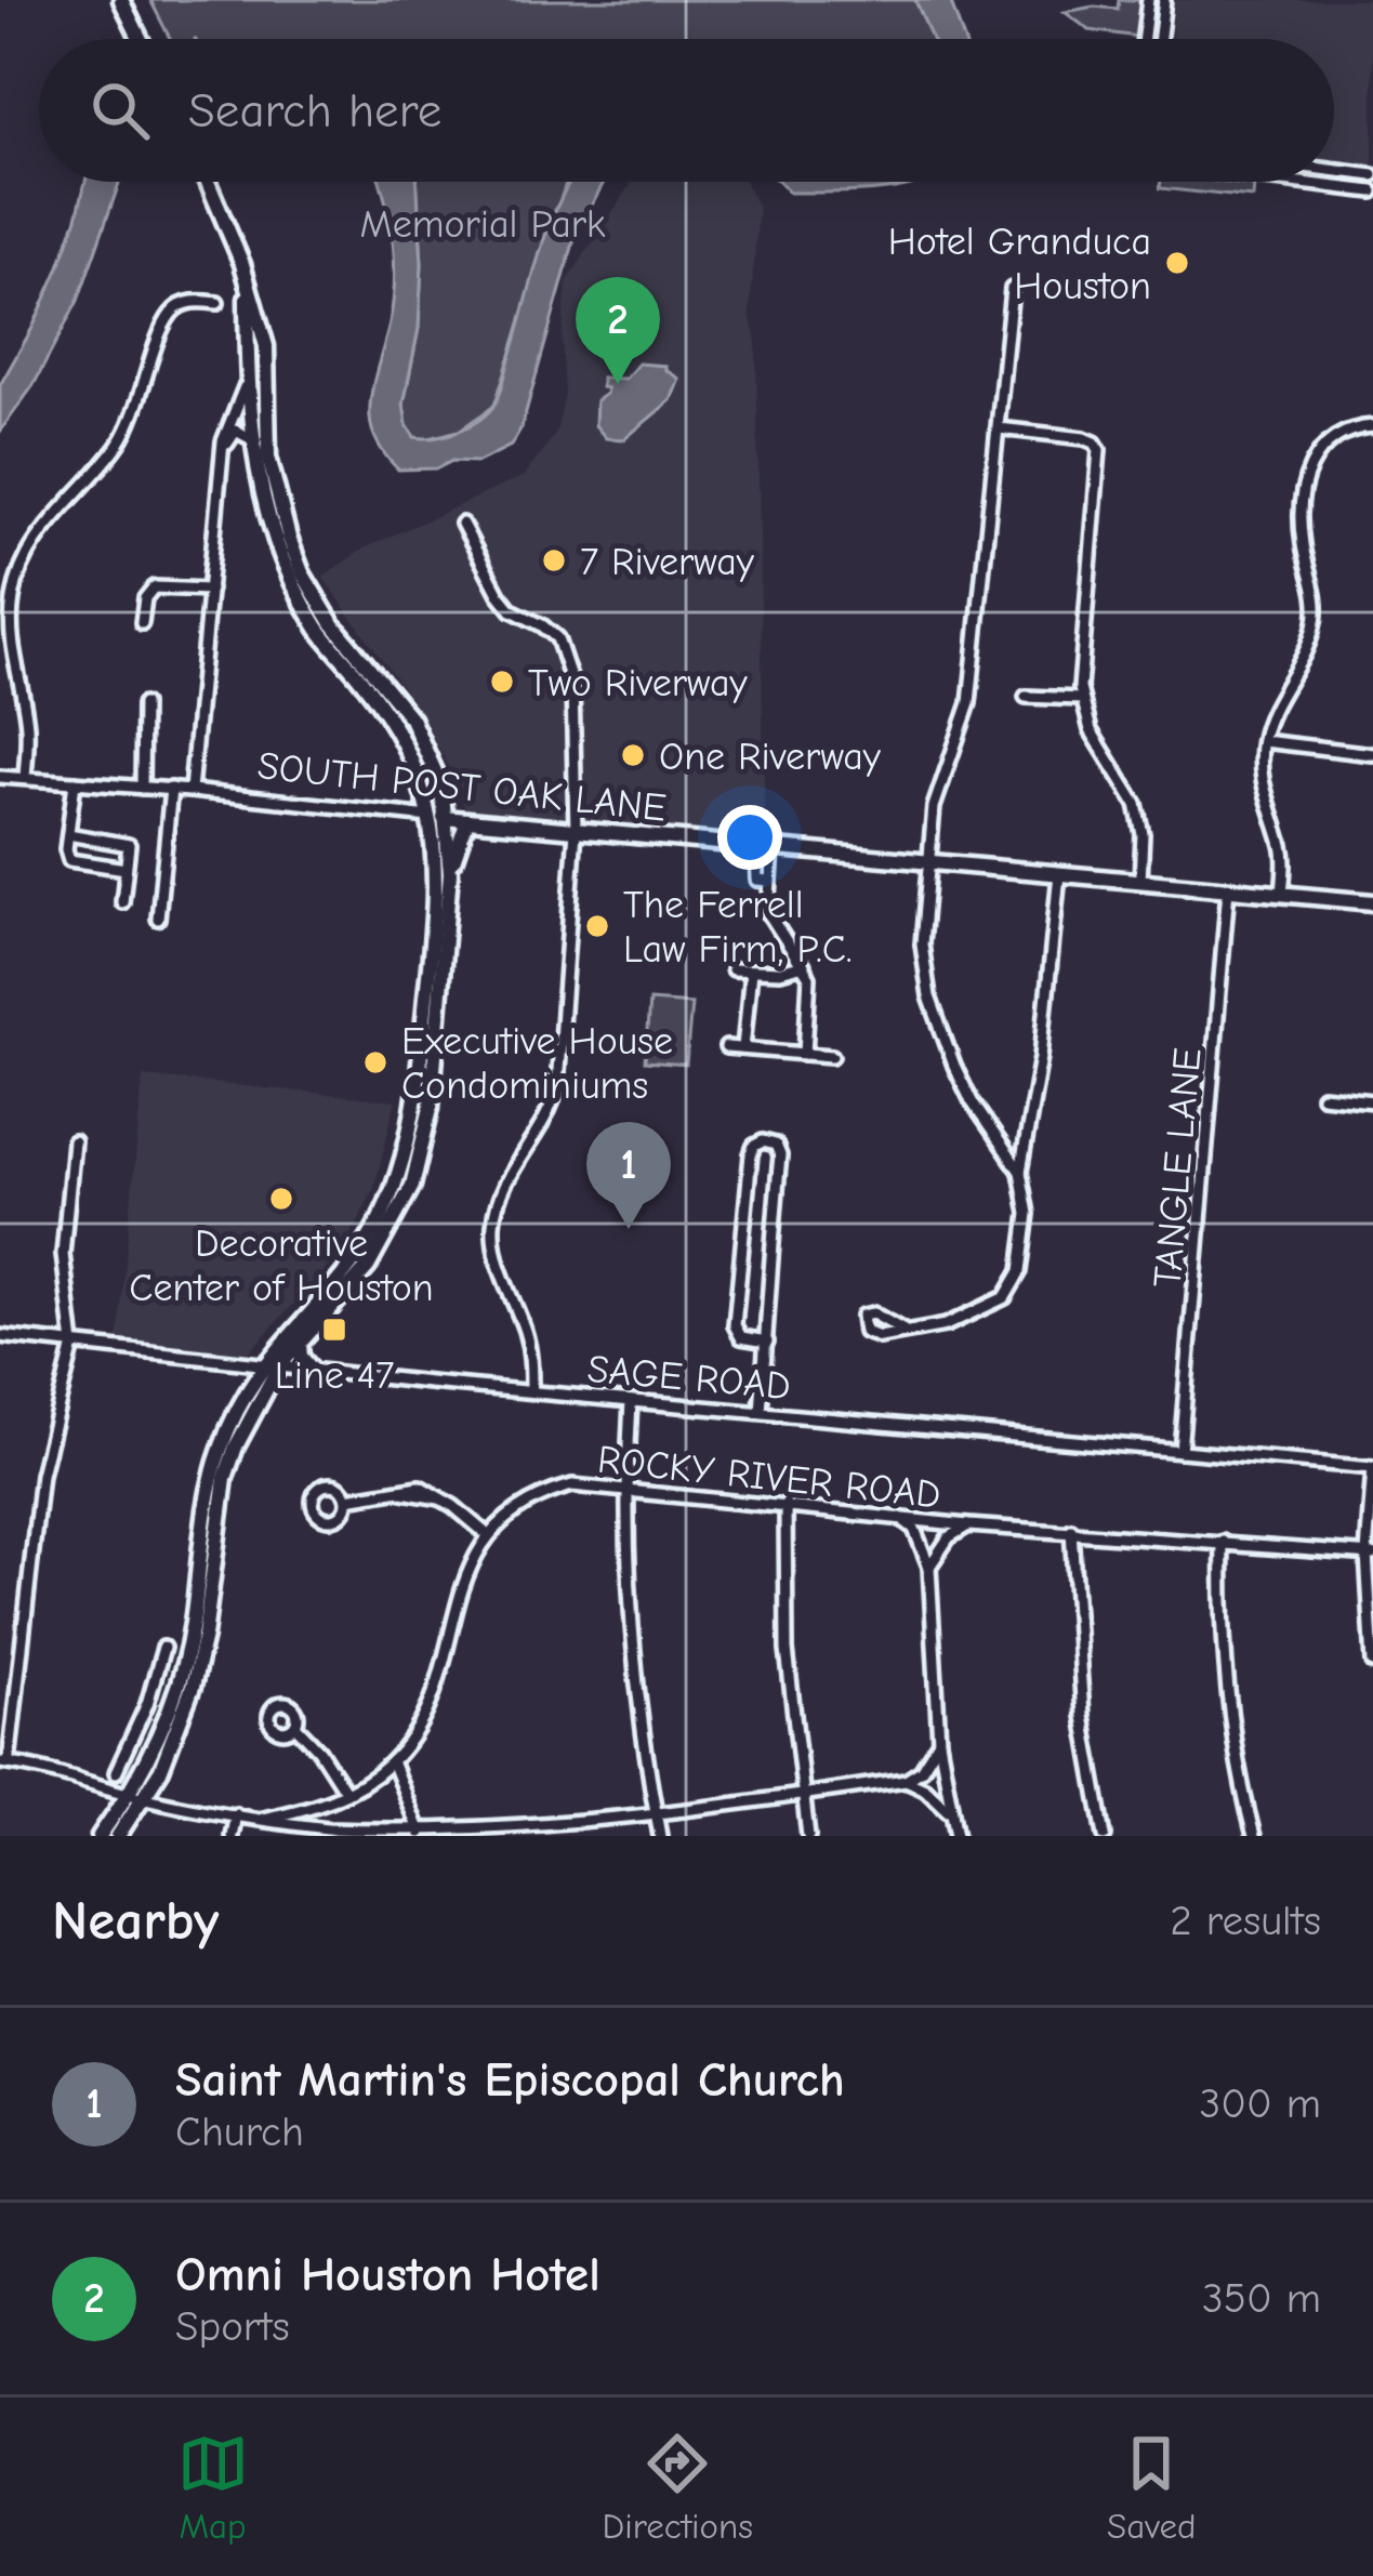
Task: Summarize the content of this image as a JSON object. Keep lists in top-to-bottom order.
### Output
{
  "streets": {
    "main road": ["SOUTH POST OAK LANE"],
    "street": ["TANGLE LANE", "SAGE ROAD", "ROCKY RIVER ROAD"]
  },
  "crossings": [
    ["SOUTH POST OAK LANE", "TANGLE LANE"],
    ["TANGLE LANE", "SAGE ROAD"]
  ],
  "parks": ["Memorial Park"],
  "places": {
    "other": [
      "Hotel Granduca Houston",
      "7 Riverway",
      "Two Riverway",
      "One Riverway",
      "The Ferrell Law Firm, P.C.",
      "Executive House Condominiums",
      "Decorative Center of Houston"
    ],
    "transit": ["Line 47"]
  },
  "page": {
    "search": "Search here",
    "pins": ["2", "1"],
    "heading": ["Nearby", "2 results"],
    "list": [
      {
        "mark": "1",
        "name": "Saint Martin's Episcopal Church",
        "note": "Church",
        "value": "300 m"
      },
      {
        "mark": "2",
        "name": "Omni Houston Hotel",
        "note": "Sports",
        "value": "350 m"
      }
    ],
    "nav": ["Map", "Directions", "Saved"]
  }
}
